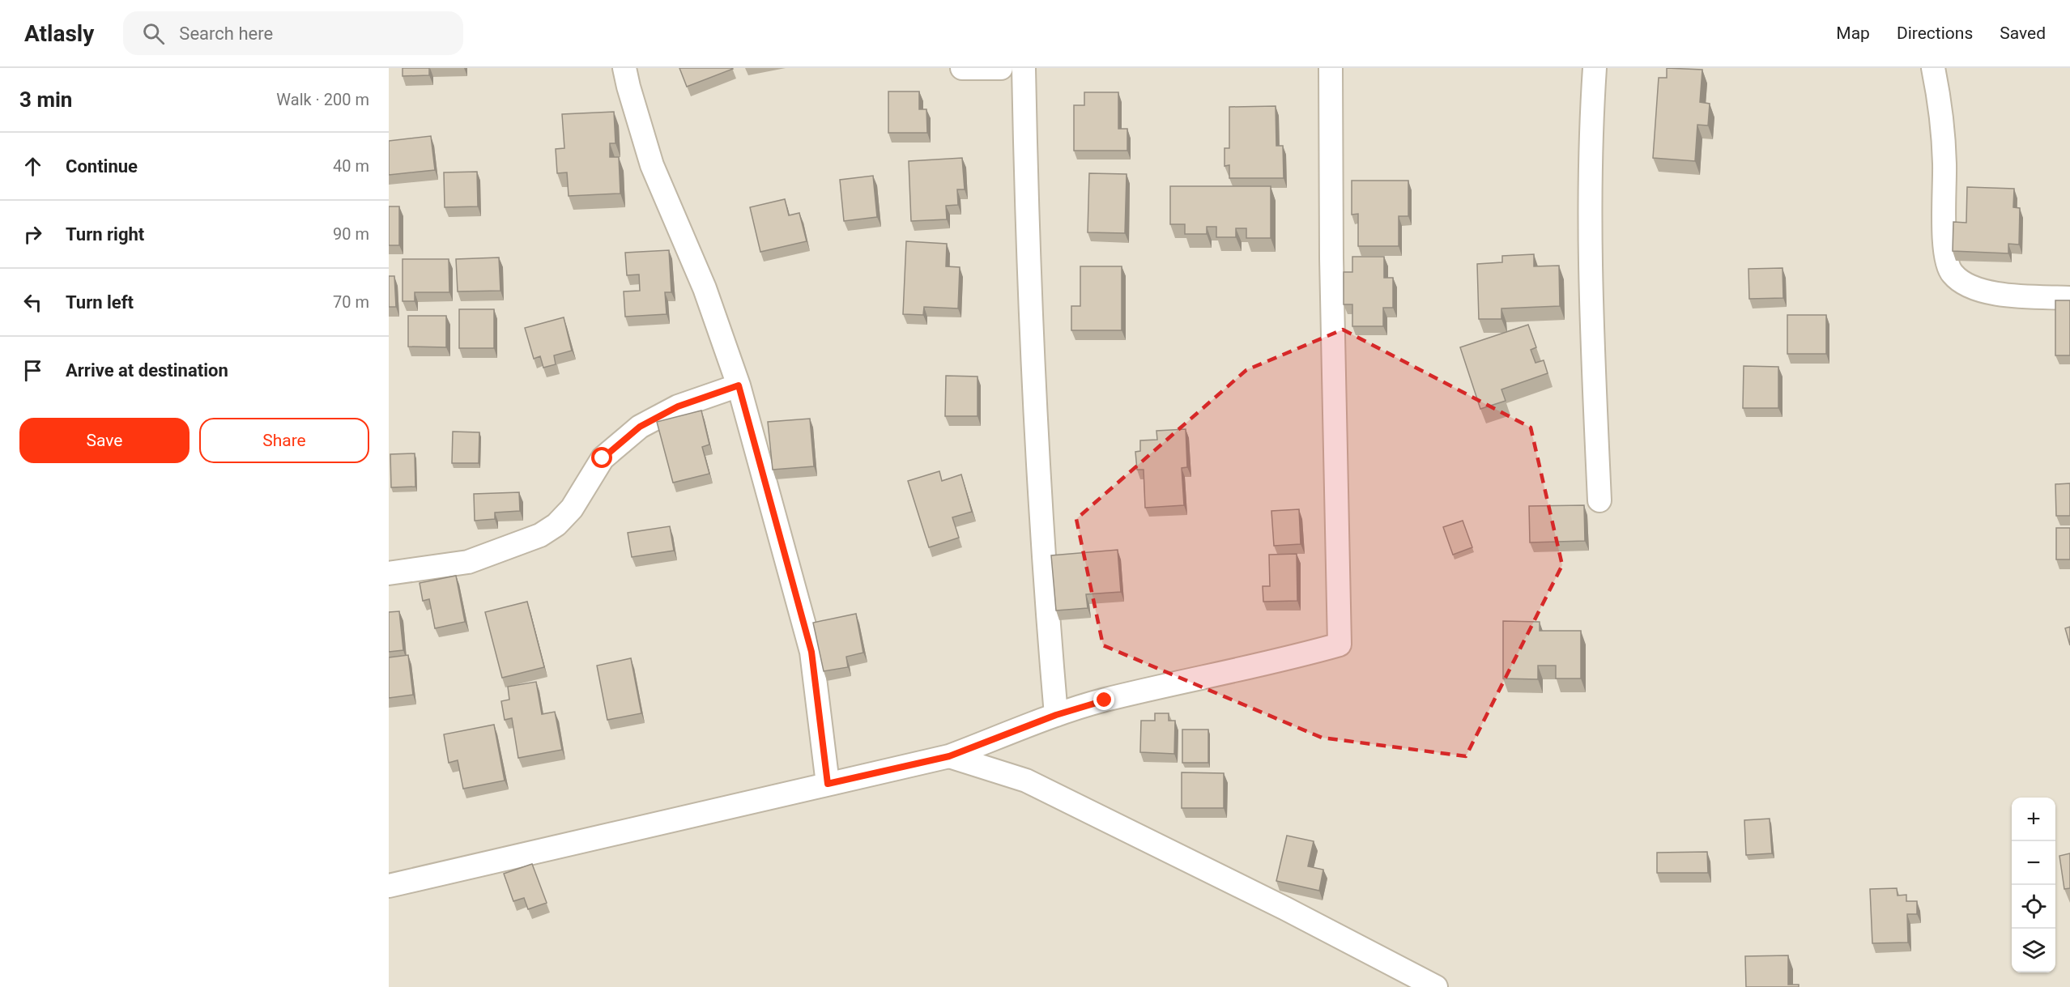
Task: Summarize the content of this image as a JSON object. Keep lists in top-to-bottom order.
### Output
{
  "page": {
    "header": "Atlasly",
    "search": "Search here",
    "nav": ["Map", "Directions", "Saved"],
    "heading": ["3 min", "Walk · 200 m"],
    "list": [
      ["Continue", "40 m"],
      ["Turn right", "90 m"],
      ["Turn left", "70 m"],
      "Arrive at destination"
    ],
    "buttons": ["Save", "Share"],
    "map_buttons": ["+", "−"]
  }
}
